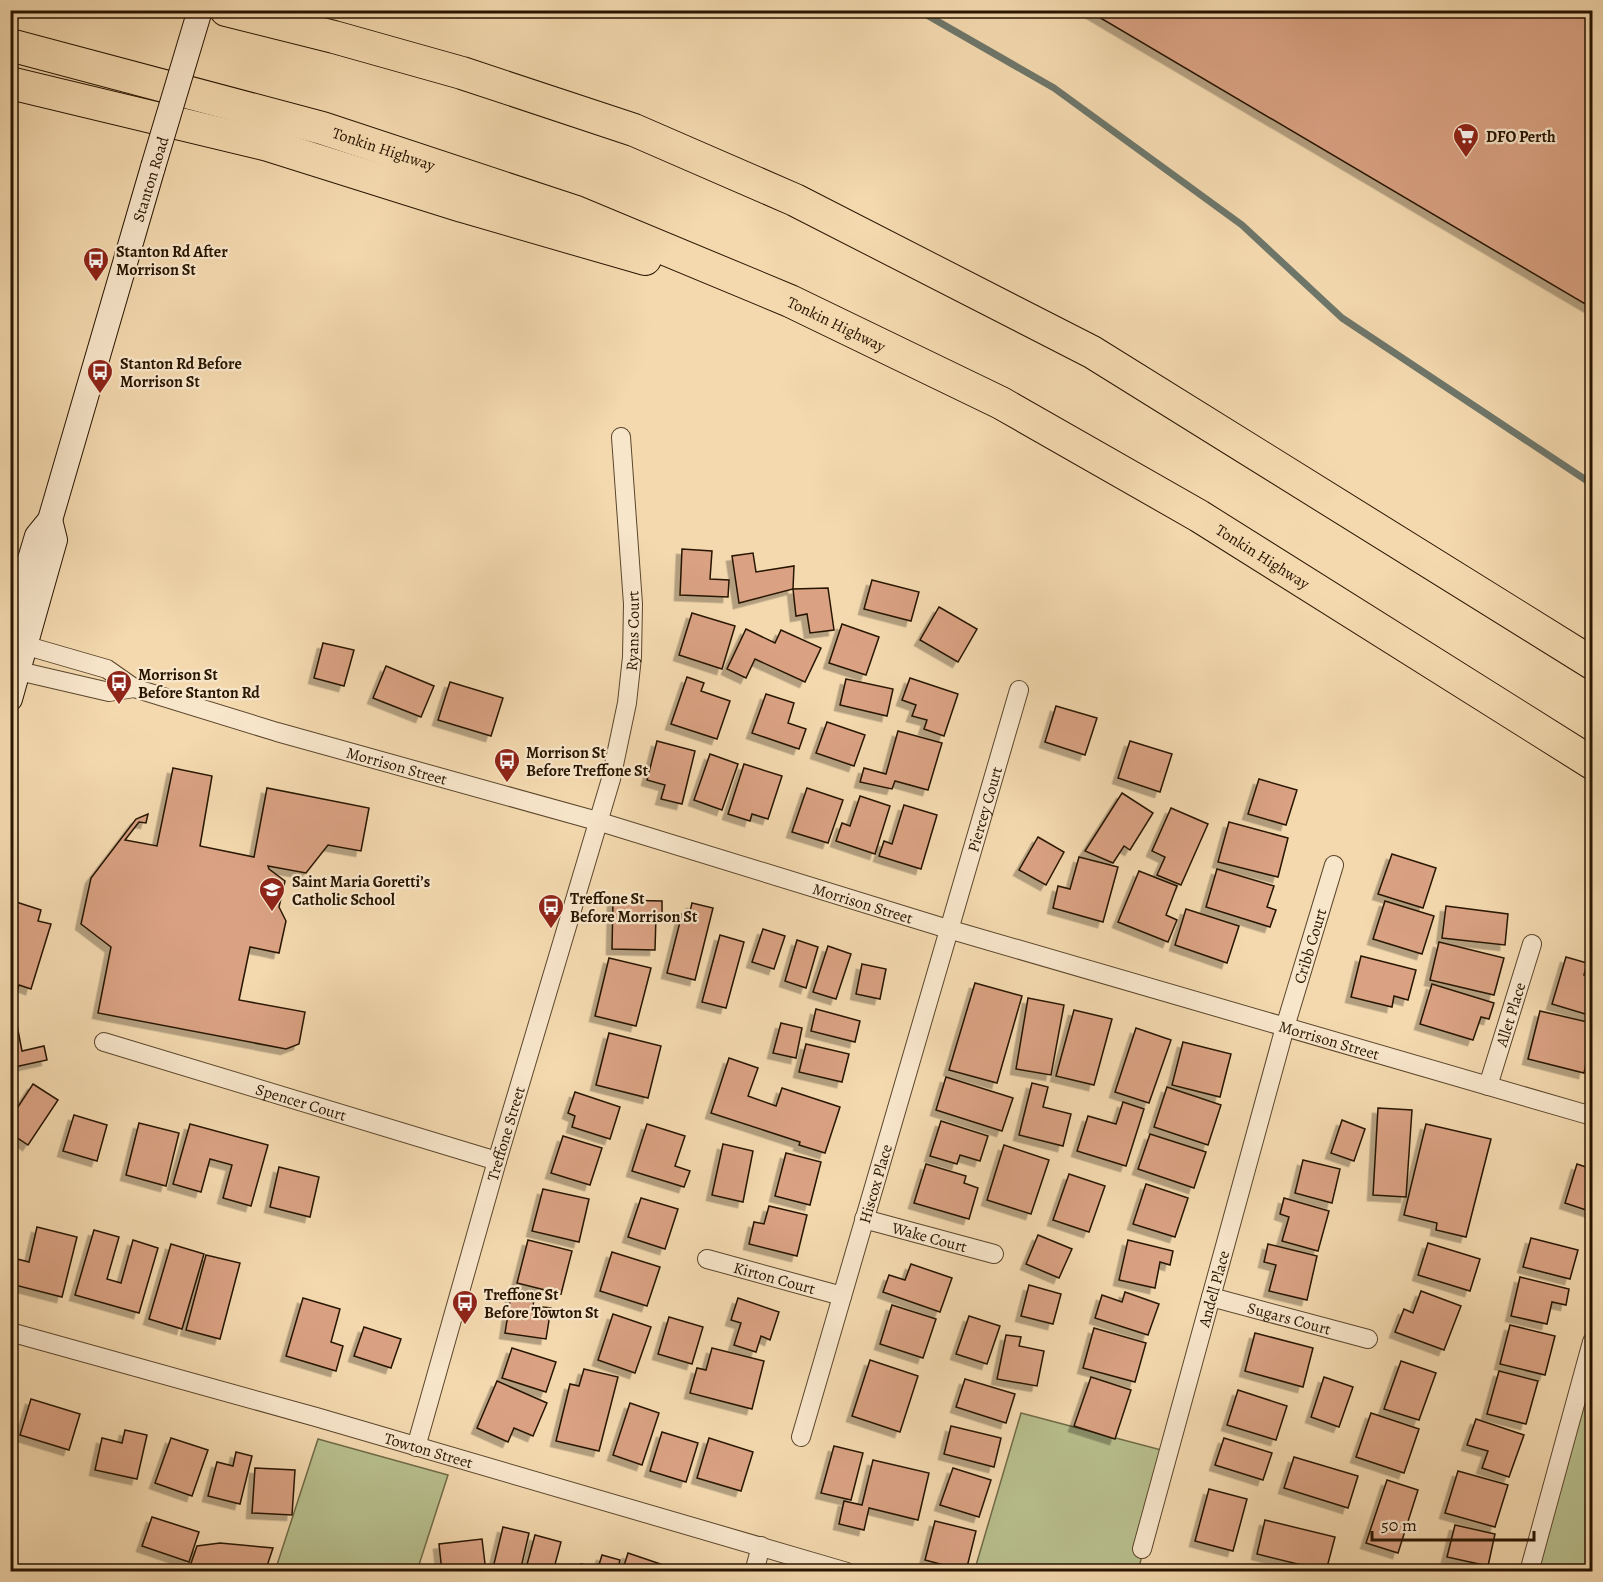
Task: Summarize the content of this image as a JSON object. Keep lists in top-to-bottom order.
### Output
{
  "streets": {
    "highway": ["Tonkin Highway"],
    "street": [
      "Stanton Road",
      "Ryans Court",
      "Morrison Street",
      "Piercey Court",
      "Cribb Court",
      "Allet Place",
      "Spencer Court",
      "Treffone Street",
      "Hiscox Place",
      "Wake Court",
      "Kirton Court",
      "Andell Place",
      "Sugars Court",
      "Towton Street"
    ]
  },
  "crossings": [
    ["Stanton Road", "Morrison Street"],
    ["Ryans Court", "Morrison Street"],
    ["Ryans Court", "Treffone Street"],
    ["Morrison Street", "Piercey Court"],
    ["Morrison Street", "Cribb Court"],
    ["Morrison Street", "Allet Place"],
    ["Morrison Street", "Treffone Street"],
    ["Morrison Street", "Hiscox Place"],
    ["Morrison Street", "Andell Place"],
    ["Piercey Court", "Hiscox Place"],
    ["Cribb Court", "Andell Place"],
    ["Spencer Court", "Treffone Street"],
    ["Treffone Street", "Towton Street"],
    ["Hiscox Place", "Wake Court"],
    ["Hiscox Place", "Kirton Court"],
    ["Andell Place", "Sugars Court"]
  ],
  "places": {
    "supermarket": ["DFO Perth"],
    "bus stop": [
      "Stanton Rd After Morrison St",
      "Stanton Rd Before Morrison St",
      "Morrison St Before Stanton Rd",
      "Morrison St Before Treffone St",
      "Treffone St Before Morrison St",
      "Treffone St Before Towton St"
    ],
    "school or university": ["Saint Maria Goretti’s Catholic School"]
  },
  "scale_bar": "50 m"
}
